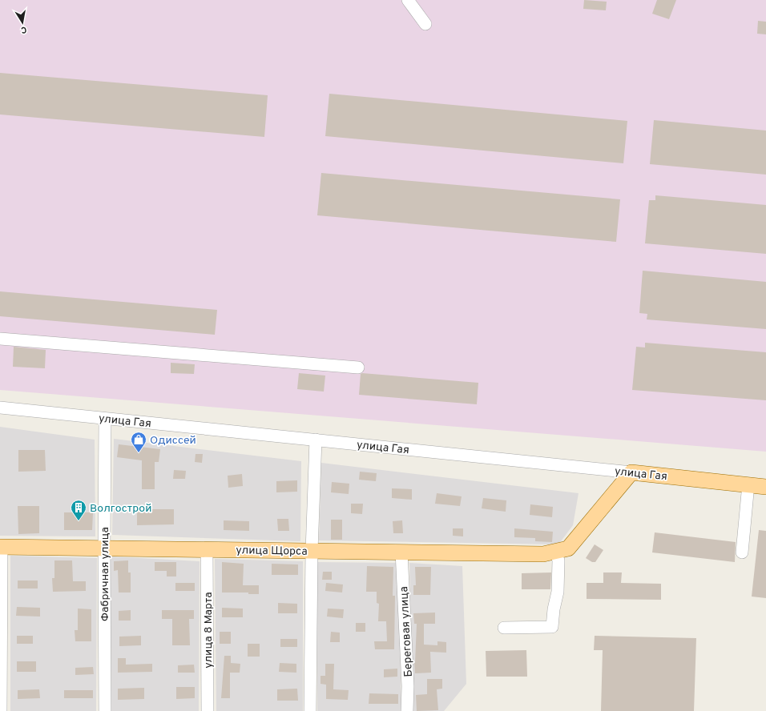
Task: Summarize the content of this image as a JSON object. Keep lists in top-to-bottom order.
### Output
{
  "streets": {
    "main road": ["улица Гая", "улица Щорса"],
    "street": ["Фабричная улица", "улица 8 Марта", "Береговая улица"]
  },
  "crossings": [
    ["улица Гая", "улица Щорса"],
    ["улица Гая", "Фабричная улица"],
    ["улица Щорса", "Фабричная улица"],
    ["улица Щорса", "улица 8 Марта"],
    ["улица Щорса", "Береговая улица"]
  ],
  "places": {
    "shop": ["Одиссей"],
    "building": ["Волгострой"]
  },
  "north": "bottom"
}
